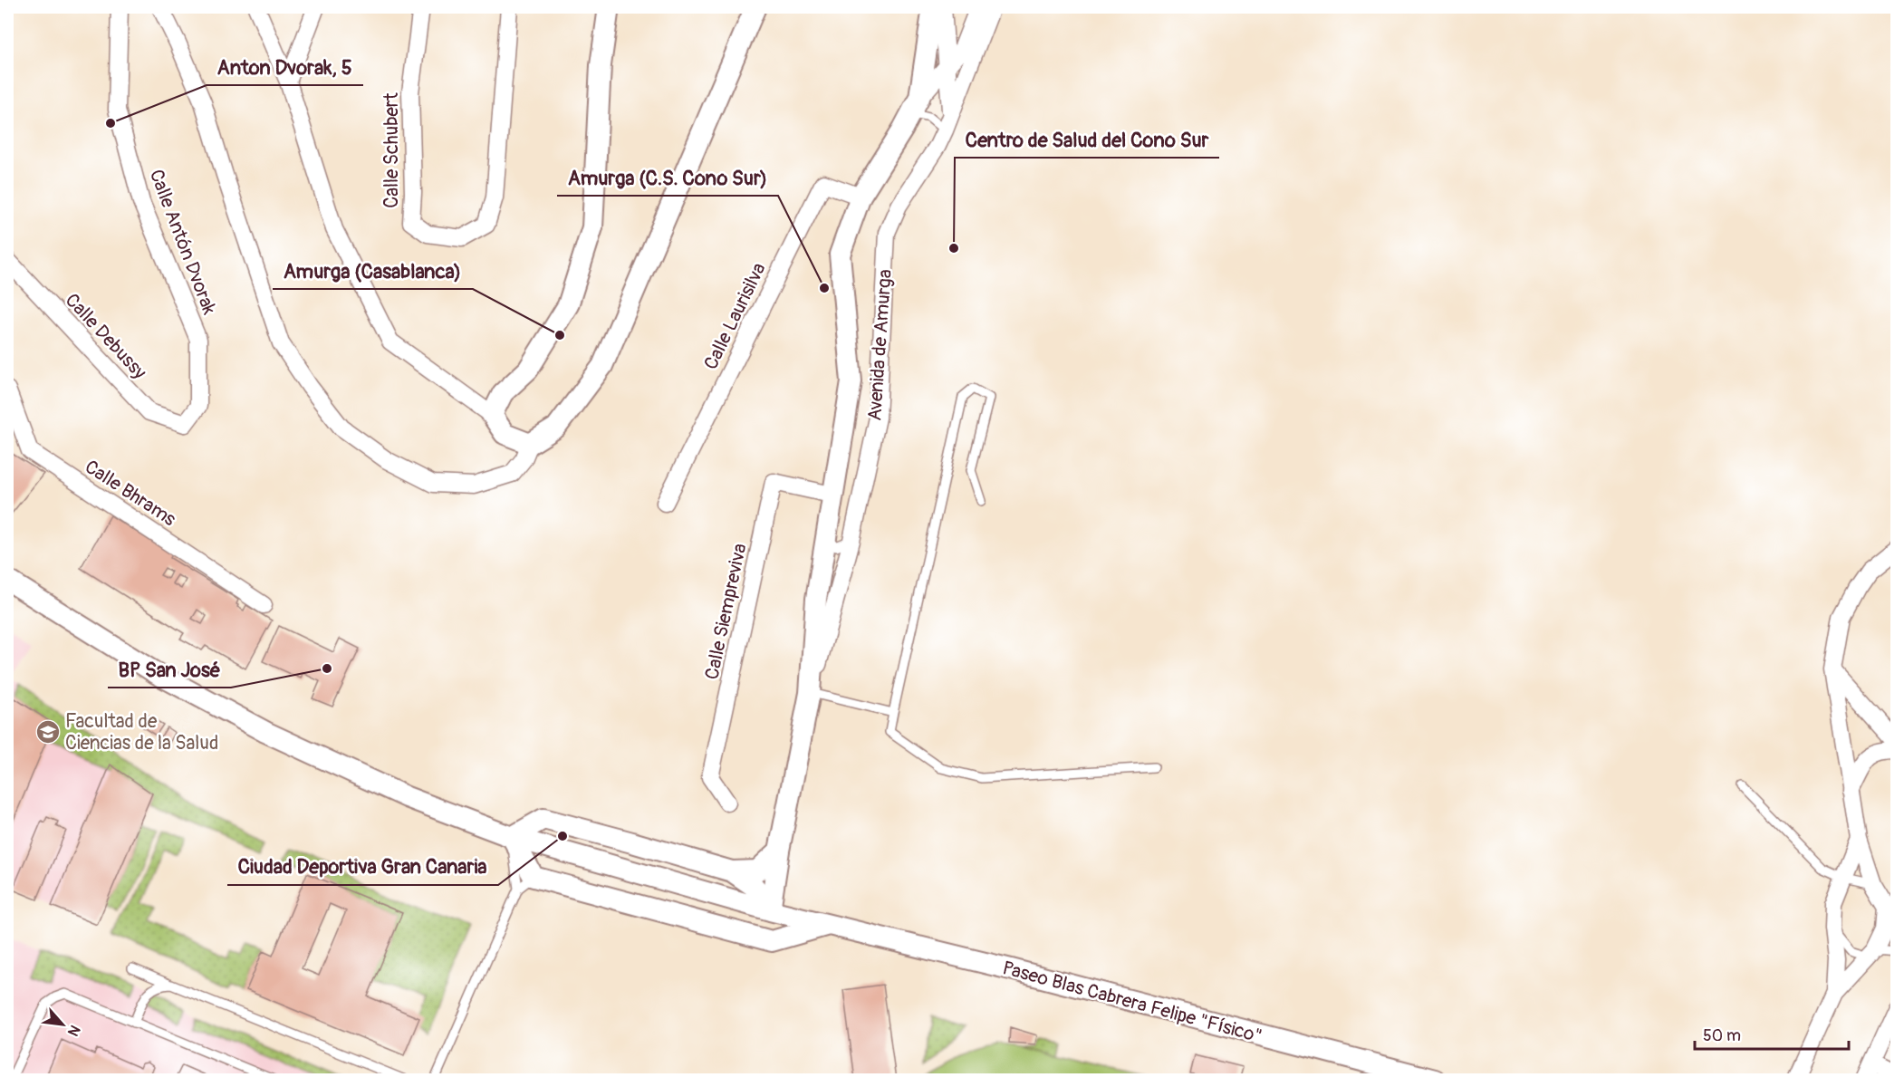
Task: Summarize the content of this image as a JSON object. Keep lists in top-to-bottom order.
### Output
{
  "streets": {
    "street": [
      "Calle Schubert",
      "Calle Antón Dvorak",
      "Calle Laurisilva",
      "Calle Debussy",
      "Avenida de Amurga",
      "Calle Bhrams",
      "Calle Siempreviva",
      "Paseo Blas Cabrera Felipe \"Físico\""
    ]
  },
  "crossings": [
    ["Calle Antón Dvorak", "Calle Debussy"],
    ["Calle Laurisilva", "Avenida de Amurga"],
    ["Avenida de Amurga", "Calle Siempreviva"],
    ["Avenida de Amurga", "Paseo Blas Cabrera Felipe \"Físico\""]
  ],
  "places": {
    "other": [
      "Anton Dvorak, 5",
      "Centro de Salud del Cono Sur",
      "Amurga (C.S. Cono Sur)",
      "Amurga (Casablanca)",
      "BP San José",
      "Ciudad Deportiva Gran Canaria"
    ],
    "school or university": ["Facultad de Ciencias de la Salud"]
  },
  "scale_bar": "50 m",
  "north": "bottom right"
}
